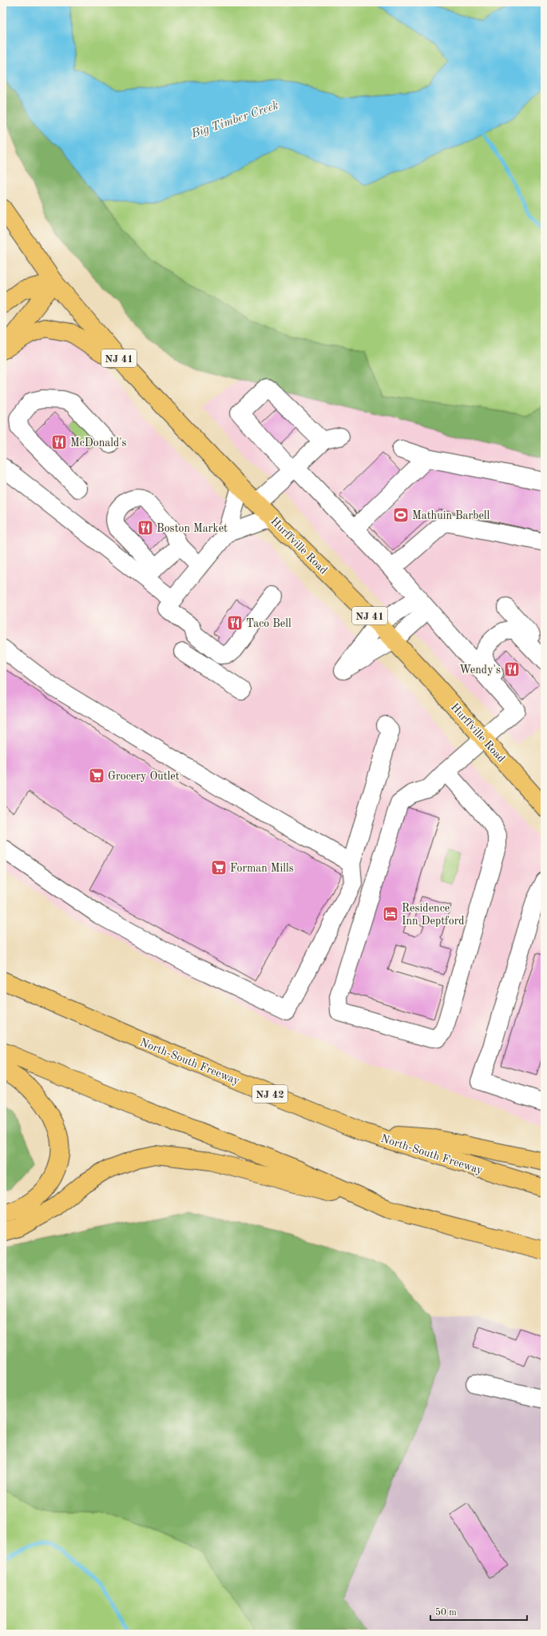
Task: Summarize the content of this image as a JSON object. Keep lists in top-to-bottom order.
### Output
{
  "streets": {
    "main road": [
      "NJ 41",
      "Hurffville Road",
      "North-South Freeway",
      "NJ 42"
    ]
  },
  "crossings": [
    ["NJ 41", "Hurffville Road"]
  ],
  "water": ["Big Timber Creek"],
  "places": {
    "restaurant": [
      "McDonald's",
      "Boston Market",
      "Taco Bell",
      "Wendy's"
    ],
    "sports": ["Mathuin Barbell"],
    "supermarket": ["Grocery Outlet", "Forman Mills"],
    "hotel": ["Residence Inn Deptford"]
  },
  "scale_bar": "50 m"
}
